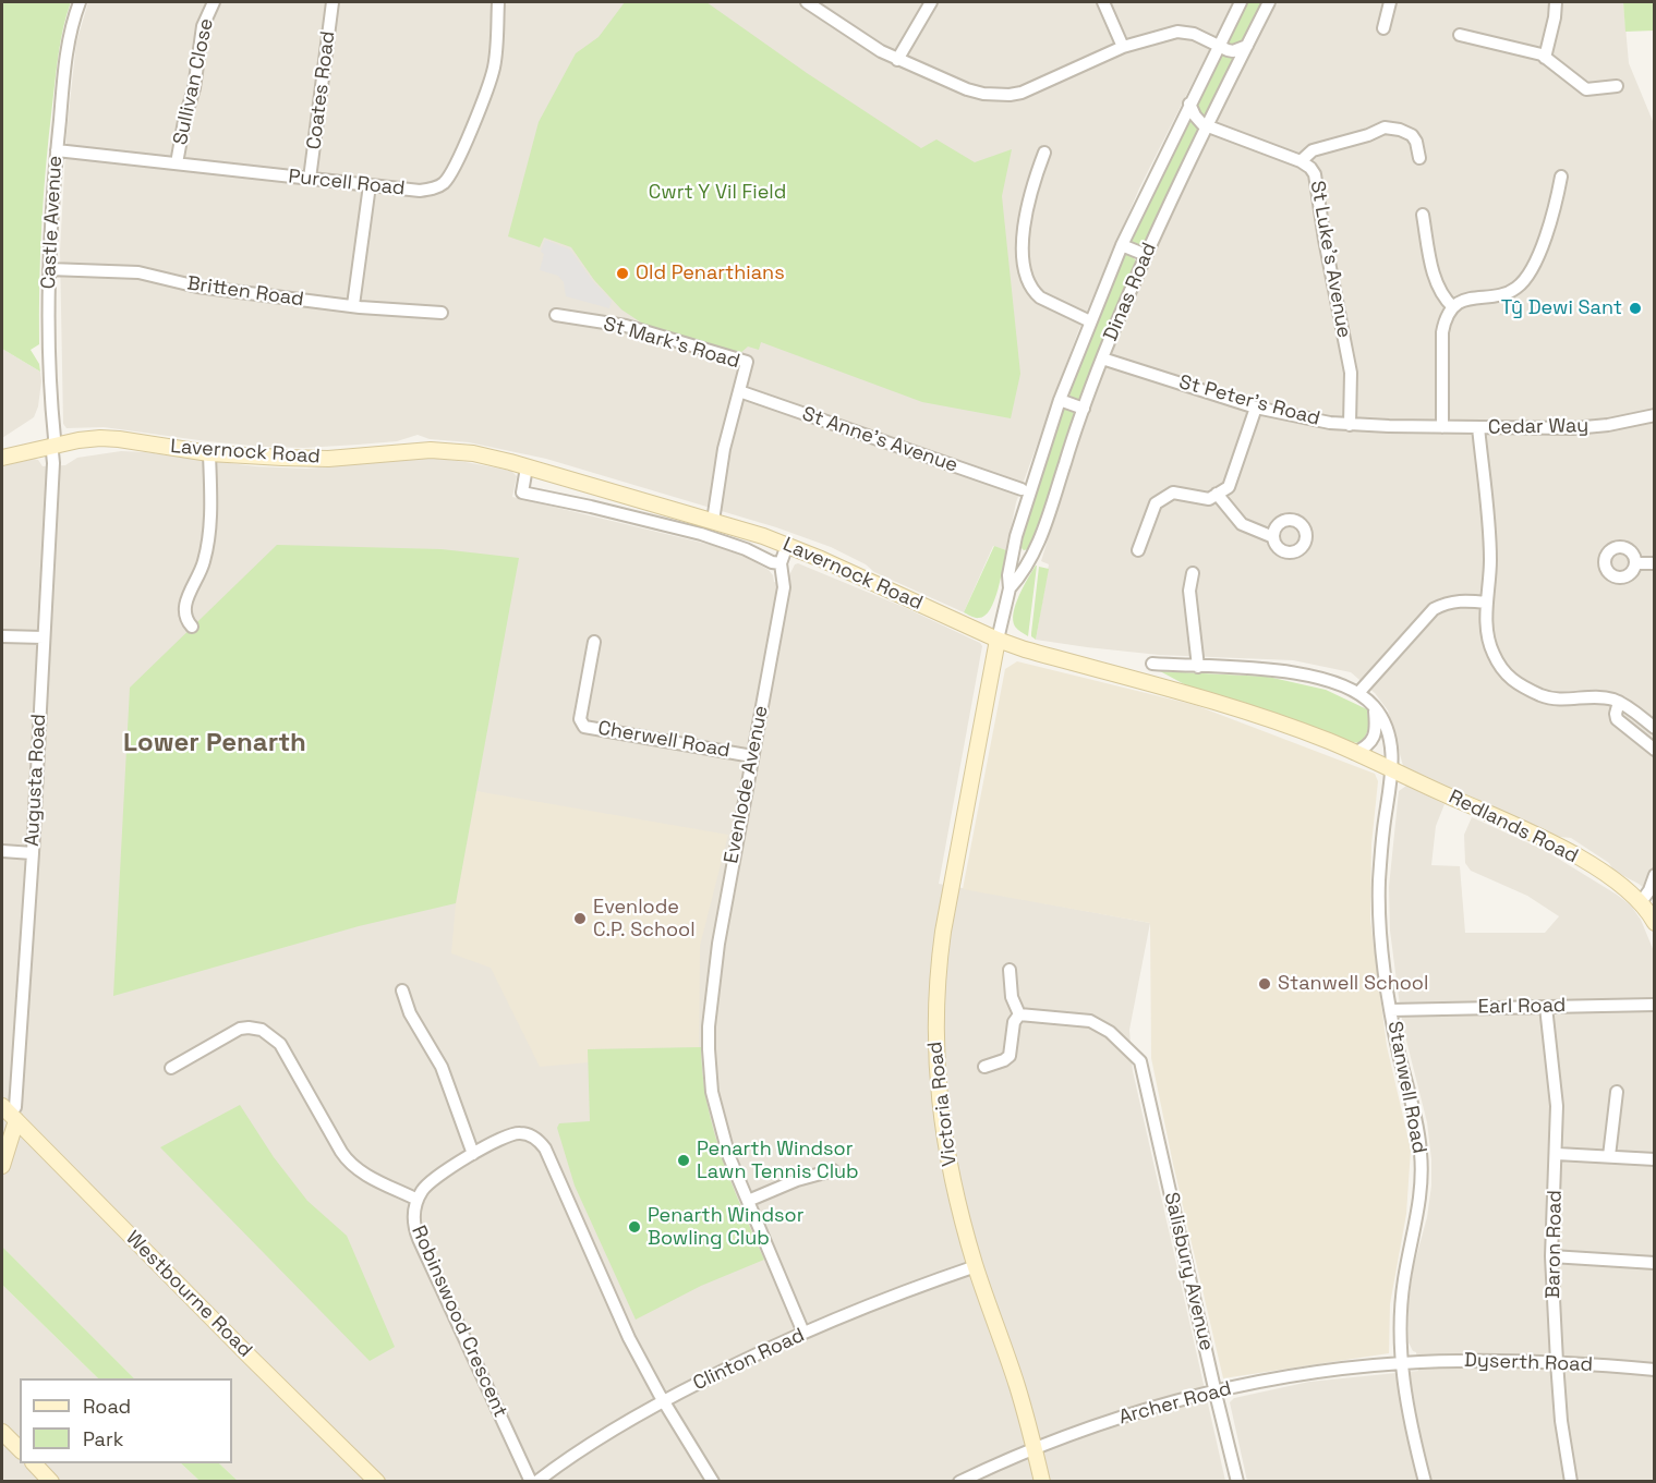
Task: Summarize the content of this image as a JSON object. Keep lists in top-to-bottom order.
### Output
{
  "streets": {
    "main road": [
      "Lavernock Road",
      "Redlands Road",
      "Victoria Road",
      "Westbourne Road"
    ],
    "street": [
      "Sullivan Close",
      "Coates Road",
      "Purcell Road",
      "Castle Avenue",
      "St Luke's Avenue",
      "Britten Road",
      "Dinas Road",
      "St Mark's Road",
      "St Peter's Road",
      "Cedar Way",
      "St Anne's Avenue",
      "Cherwell Road",
      "Augusta Road",
      "Evenlode Avenue",
      "Earl Road",
      "Stanwell Road",
      "Baron Road",
      "Salisbury Avenue",
      "Robinswood Crescent",
      "Clinton Road",
      "Dyserth Road",
      "Archer Road"
    ]
  },
  "crossings": [
    ["Sullivan Close", "Purcell Road"],
    ["Coates Road", "Purcell Road"],
    ["Purcell Road", "Castle Avenue"],
    ["Castle Avenue", "Britten Road"],
    ["Castle Avenue", "Lavernock Road"],
    ["Castle Avenue", "Augusta Road"],
    ["St Luke's Avenue", "Dinas Road"],
    ["St Luke's Avenue", "St Peter's Road"],
    ["Dinas Road", "St Peter's Road"],
    ["Dinas Road", "Lavernock Road"],
    ["Dinas Road", "Victoria Road"],
    ["St Mark's Road", "St Anne's Avenue"],
    ["St Mark's Road", "Lavernock Road"],
    ["St Peter's Road", "Cedar Way"],
    ["Lavernock Road", "Augusta Road"],
    ["Lavernock Road", "Evenlode Avenue"],
    ["Lavernock Road", "Redlands Road"],
    ["Lavernock Road", "Stanwell Road"],
    ["Lavernock Road", "Victoria Road"],
    ["Cherwell Road", "Evenlode Avenue"],
    ["Augusta Road", "Westbourne Road"],
    ["Evenlode Avenue", "Clinton Road"],
    ["Redlands Road", "Stanwell Road"],
    ["Earl Road", "Stanwell Road"],
    ["Earl Road", "Baron Road"],
    ["Stanwell Road", "Dyserth Road"],
    ["Stanwell Road", "Archer Road"],
    ["Victoria Road", "Clinton Road"],
    ["Victoria Road", "Archer Road"],
    ["Baron Road", "Dyserth Road"],
    ["Salisbury Avenue", "Archer Road"],
    ["Robinswood Crescent", "Clinton Road"],
    ["Dyserth Road", "Archer Road"]
  ],
  "districts": ["Lower Penarth"],
  "parks": ["Cwrt Y Vil Field"],
  "places": [
    "Old Penarthians",
    "Tŷ Dewi Sant",
    "Evenlode C.P. School",
    "Stanwell School",
    "Penarth Windsor Lawn Tennis Club",
    "Penarth Windsor Bowling Club"
  ],
  "legend": ["Road", "Park"]
}
